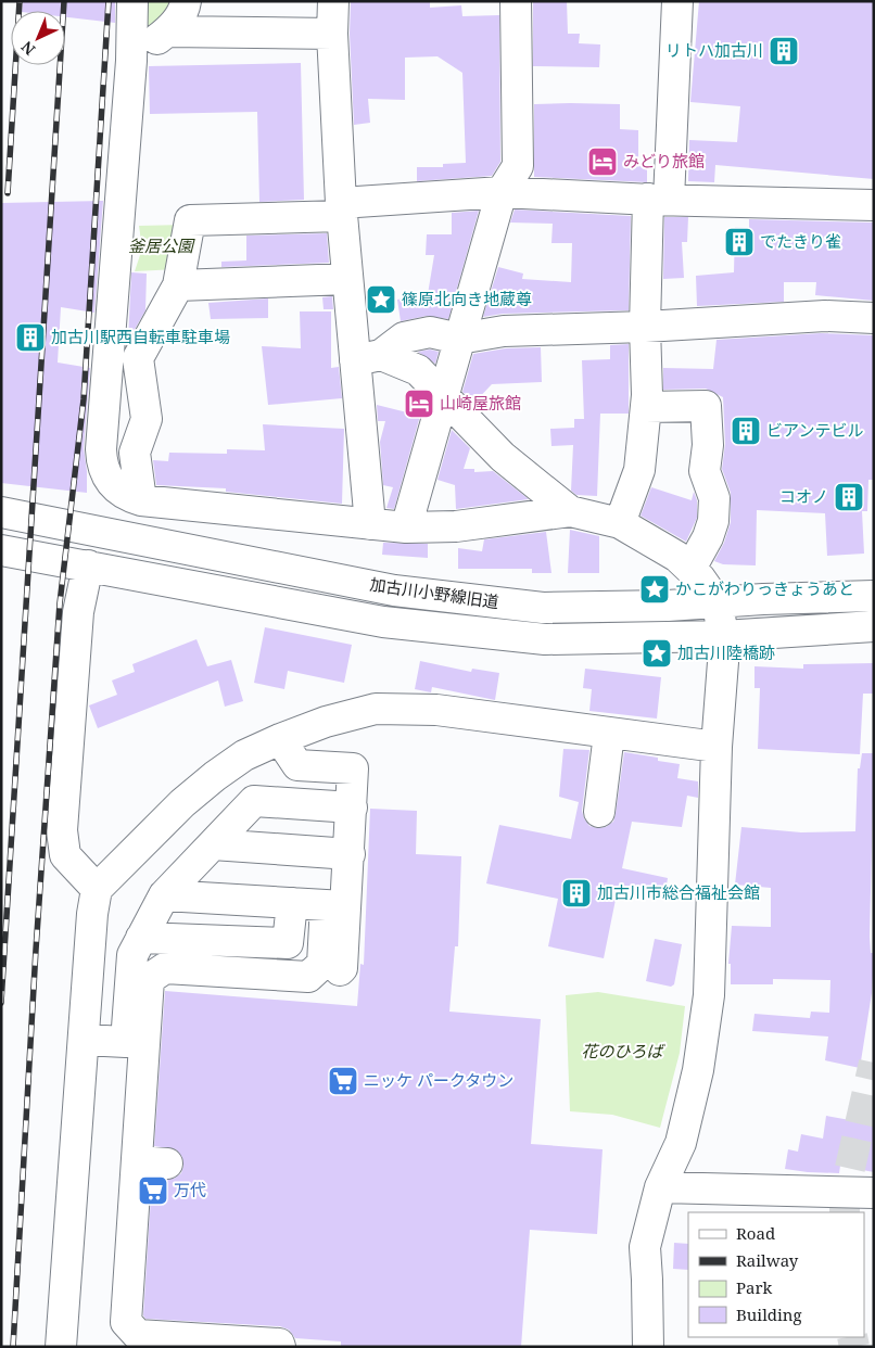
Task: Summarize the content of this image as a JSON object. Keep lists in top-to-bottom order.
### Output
{
  "streets": {
    "street": ["加古川小野線旧道"]
  },
  "parks": ["釜居公園", "花のひろば"],
  "places": {
    "building": [
      "リトハ加古川",
      "でたきり雀",
      "加古川駅西自転車駐車場",
      "ビアンテビル",
      "コオノ",
      "加古川市総合福祉会館"
    ],
    "hotel": ["みどり旅館", "山崎屋旅館"],
    "place": ["篠原北向き地蔵尊", "かこがわりっきょうあと", "加古川陸橋跡"],
    "supermarket": ["ニッケ パークタウン", "万代"]
  },
  "legend": [
    "Road",
    "Railway",
    "Park",
    "Building"
  ],
  "north": "bottom left"
}
